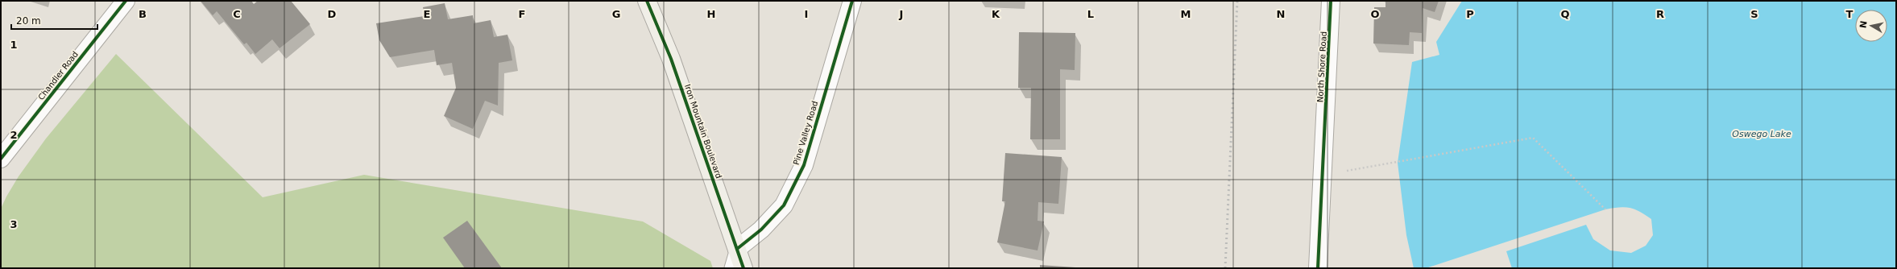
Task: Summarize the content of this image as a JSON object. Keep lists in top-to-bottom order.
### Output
{
  "streets": {
    "street": [
      "North Shore Road",
      "Chandler Road",
      "Iron Mountain Boulevard",
      "Pine Valley Road"
    ]
  },
  "crossings": [
    ["Iron Mountain Boulevard", "Pine Valley Road"]
  ],
  "water": ["Oswego Lake"],
  "scale_bar": "20 m",
  "north": "left",
  "grid": {
    "columns": [
      "B",
      "C",
      "D",
      "E",
      "F",
      "G",
      "H",
      "I",
      "J",
      "K",
      "L",
      "M",
      "N",
      "O",
      "P",
      "Q",
      "R",
      "S",
      "T"
    ],
    "rows": ["1", "2", "3"]
  }
}
